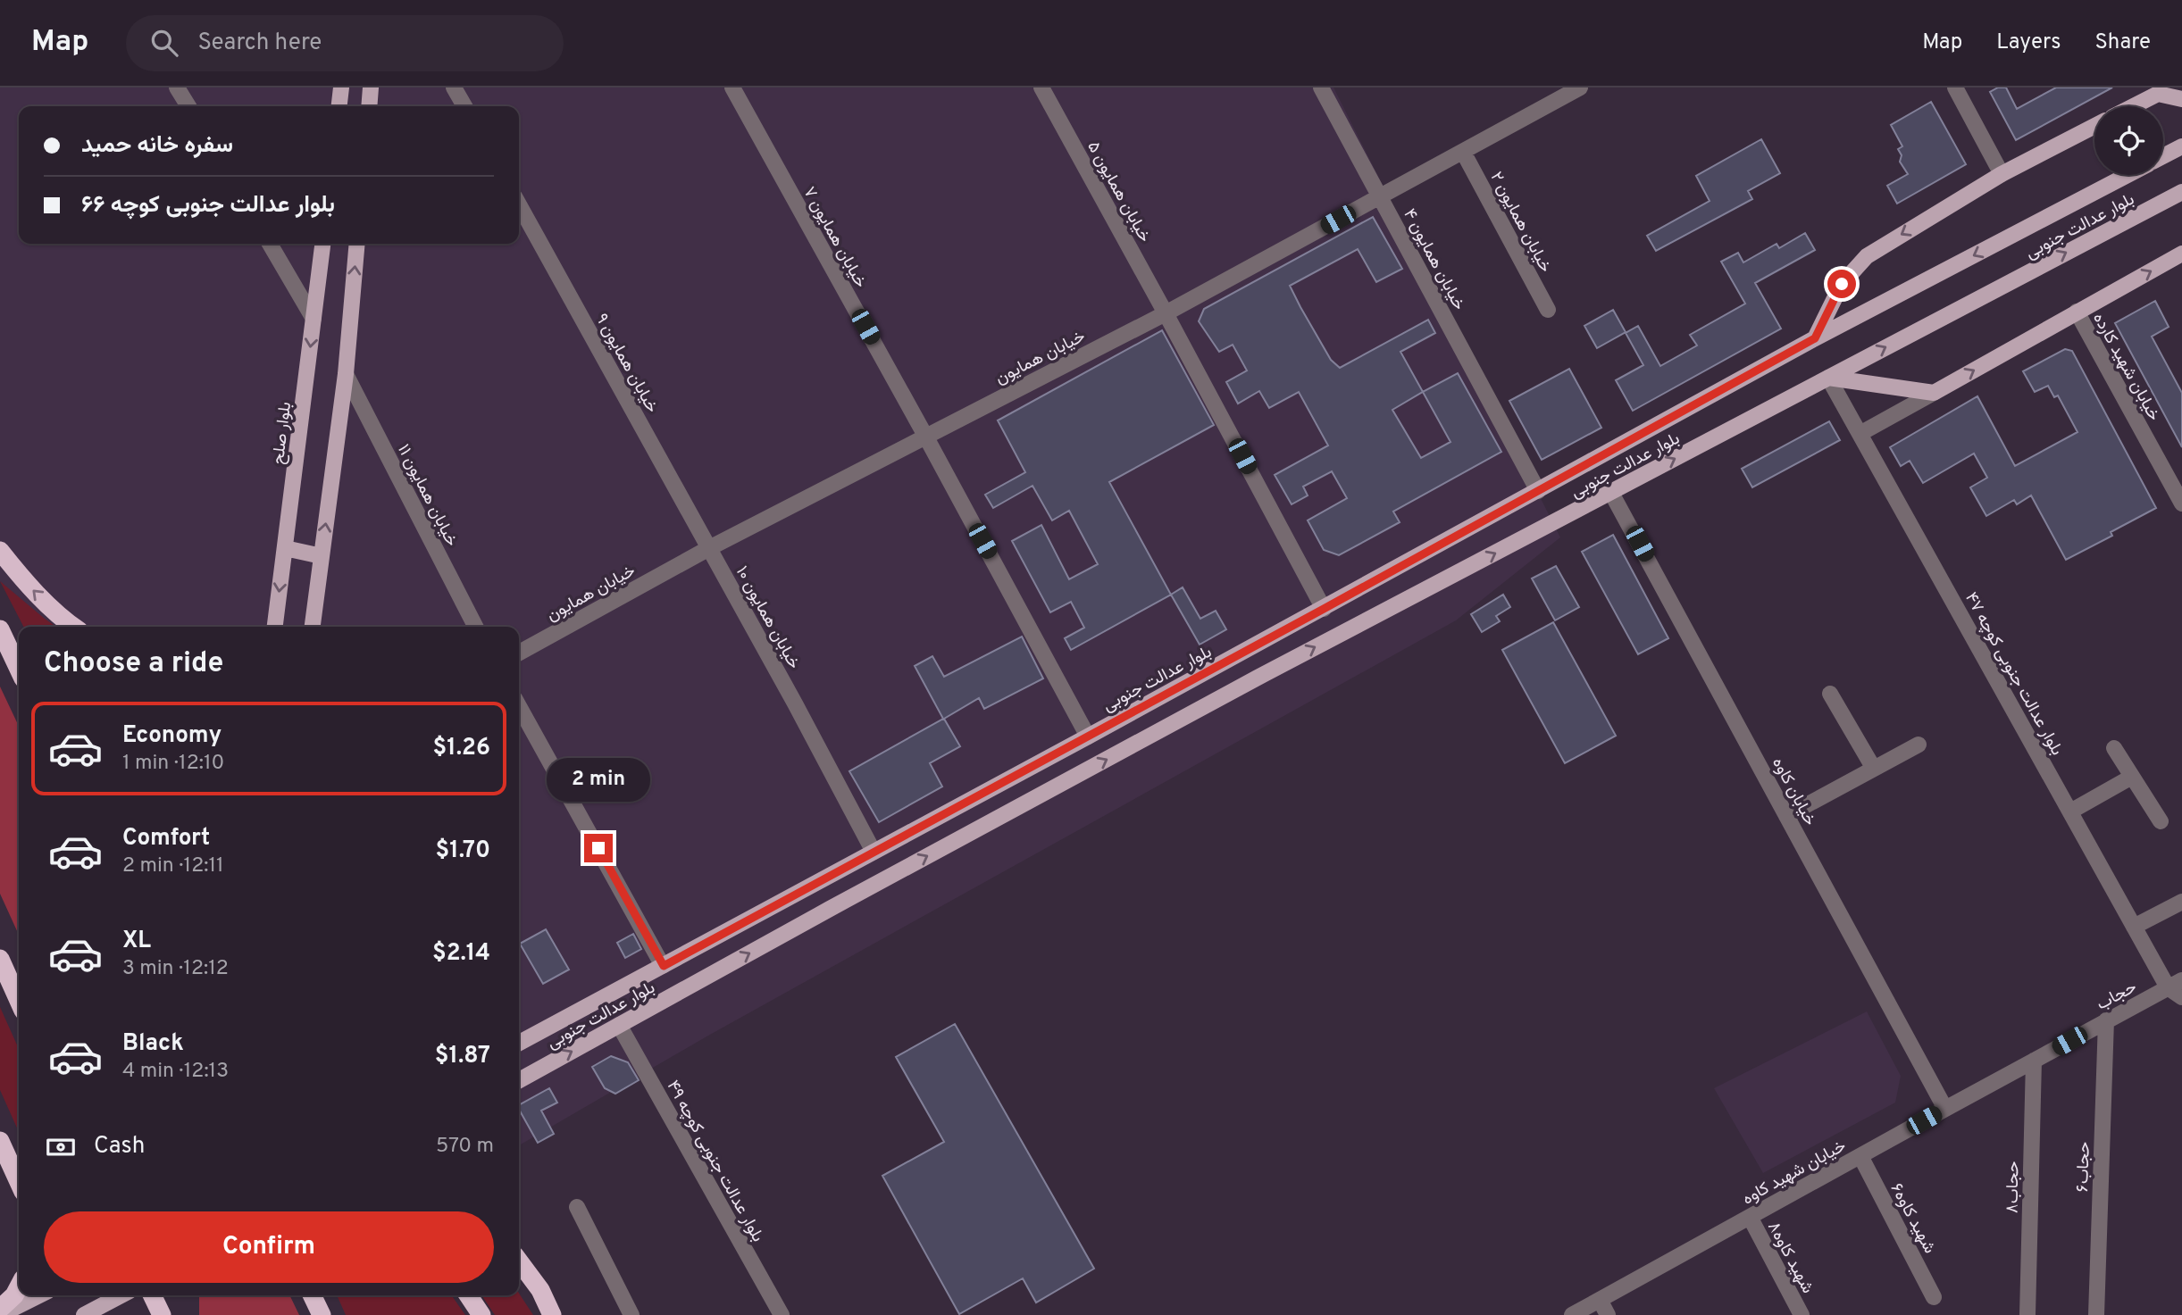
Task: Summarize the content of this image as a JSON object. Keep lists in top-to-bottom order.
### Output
{
  "streets": {
    "main road": ["بلوار عدالت جنوبی", "بلوار صلح"],
    "street": [
      "خیابان همایون ۵",
      "خیابان همایون ۲",
      "خیابان همایون ۷",
      "خیابان همایون ۴",
      "خیابان همایون",
      "خیابان همایون ۹",
      "خیابان شهید کارده",
      "خیابان همایون ۱۱",
      "خیابان همایون ۱۰",
      "بلوار عدالت جنوبی کوچه ۴۷",
      "خیابان کاوه",
      "حجاب",
      "بلوار عدالت جنوبی کوچه ۴۹",
      "حجاب۶",
      "خیابان شهید کاوه",
      "حجاب۸",
      "شهید کاوه۶",
      "شهید کاوه۸"
    ]
  },
  "crossings": [
    ["خیابان همایون ۵", "بلوار عدالت جنوبی"],
    ["خیابان همایون ۵", "خیابان همایون"],
    ["خیابان همایون ۲", "خیابان همایون"],
    ["بلوار عدالت جنوبی", "خیابان همایون ۷"],
    ["بلوار عدالت جنوبی", "خیابان همایون ۴"],
    ["بلوار عدالت جنوبی", "خیابان همایون ۱۰"],
    ["بلوار عدالت جنوبی", "بلوار عدالت جنوبی کوچه ۴۷"],
    ["بلوار عدالت جنوبی", "خیابان کاوه"],
    ["بلوار عدالت جنوبی", "بلوار عدالت جنوبی کوچه ۴۹"],
    ["خیابان همایون ۷", "خیابان همایون"],
    ["خیابان همایون ۴", "خیابان همایون"],
    ["خیابان همایون", "خیابان همایون ۹"],
    ["خیابان همایون", "خیابان همایون ۱۰"],
    ["خیابان همایون ۹", "خیابان همایون ۱۰"],
    ["بلوار عدالت جنوبی کوچه ۴۷", "حجاب"],
    ["خیابان کاوه", "خیابان شهید کاوه"],
    ["حجاب", "حجاب۶"],
    ["حجاب", "خیابان شهید کاوه"],
    ["حجاب", "حجاب۸"],
    ["خیابان شهید کاوه", "حجاب۸"],
    ["خیابان شهید کاوه", "شهید کاوه۶"],
    ["خیابان شهید کاوه", "شهید کاوه۸"]
  ],
  "page": {
    "header": "Map",
    "search": "Search here",
    "nav": ["Map", "Layers", "Share"],
    "banner": ["سفره خانه حمید", "بلوار عدالت جنوبی کوچه ۶۶"],
    "heading": "Choose a ride",
    "list": [
      {
        "name": "Economy",
        "note": "1 min · 12:10",
        "value": "$1.26"
      },
      {
        "name": "Comfort",
        "note": "2 min · 12:11",
        "value": "$1.70"
      },
      {
        "name": "XL",
        "note": "3 min · 12:12",
        "value": "$2.14"
      },
      {
        "name": "Black",
        "note": "4 min · 12:13",
        "value": "$1.87"
      }
    ],
    "bubble": "2 min",
    "pay": ["Cash", "570 m"],
    "buttons": "Confirm"
  }
}
